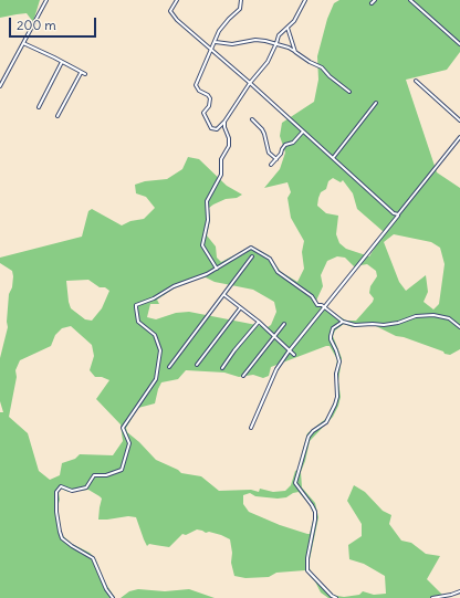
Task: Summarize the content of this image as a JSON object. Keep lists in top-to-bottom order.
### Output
{
  "scale_bar": "200 m"
}
